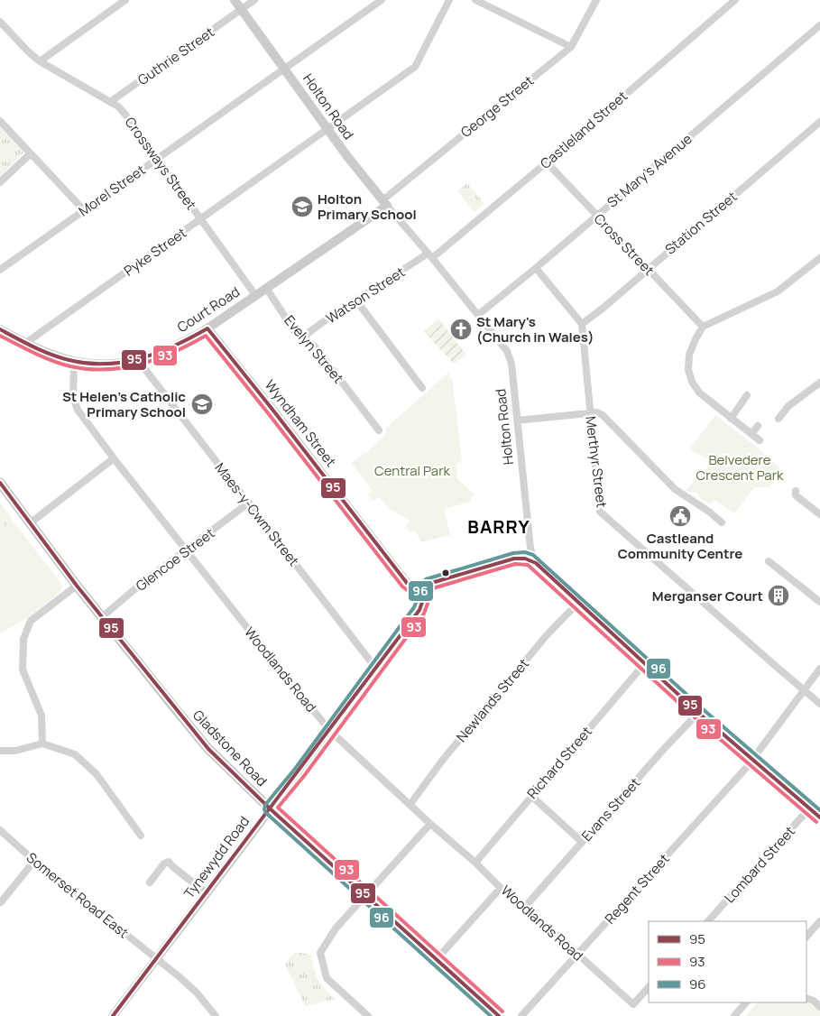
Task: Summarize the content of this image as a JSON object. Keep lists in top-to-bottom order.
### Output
{
  "streets": {
    "main road": [
      "Holton Road",
      "Court Road",
      "Wyndham Street",
      "Gladstone Road",
      "Tynewydd Road"
    ],
    "street": [
      "Guthrie Street",
      "George Street",
      "Castleland Street",
      "Crossways Street",
      "St Mary's Avenue",
      "Morel Street",
      "Station Street",
      "Cross Street",
      "Pyke Street",
      "Watson Street",
      "Evelyn Street",
      "Merthyr Street",
      "Maes-y-Cwm Street",
      "Glencoe Street",
      "Woodlands Road",
      "Newlands Street",
      "Richard Street",
      "Evans Street",
      "Lombard Street",
      "Regent Street",
      "Somerset Road East"
    ]
  },
  "crossings": [
    ["Guthrie Street", "Holton Road"],
    ["Guthrie Street", "Crossways Street"],
    ["Holton Road", "George Street"],
    ["Holton Road", "Castleland Street"],
    ["Holton Road", "St Mary's Avenue"],
    ["Holton Road", "Morel Street"],
    ["Holton Road", "Pyke Street"],
    ["Holton Road", "Watson Street"],
    ["Holton Road", "Court Road"],
    ["Holton Road", "Tynewydd Road"],
    ["George Street", "Court Road"],
    ["Castleland Street", "Cross Street"],
    ["Castleland Street", "Watson Street"],
    ["Crossways Street", "Morel Street"],
    ["Crossways Street", "Pyke Street"],
    ["Crossways Street", "Court Road"],
    ["St Mary's Avenue", "Cross Street"],
    ["Station Street", "Cross Street"],
    ["Station Street", "Merthyr Street"],
    ["Pyke Street", "Court Road"],
    ["Watson Street", "Evelyn Street"],
    ["Court Road", "Evelyn Street"],
    ["Court Road", "Wyndham Street"],
    ["Court Road", "Maes-y-Cwm Street"],
    ["Court Road", "Woodlands Road"],
    ["Wyndham Street", "Tynewydd Road"],
    ["Merthyr Street", "Regent Street"],
    ["Maes-y-Cwm Street", "Glencoe Street"],
    ["Maes-y-Cwm Street", "Tynewydd Road"],
    ["Glencoe Street", "Woodlands Road"],
    ["Glencoe Street", "Gladstone Road"],
    ["Woodlands Road", "Newlands Street"],
    ["Woodlands Road", "Richard Street"],
    ["Woodlands Road", "Evans Street"],
    ["Woodlands Road", "Tynewydd Road"],
    ["Woodlands Road", "Regent Street"],
    ["Gladstone Road", "Tynewydd Road"],
    ["Tynewydd Road", "Somerset Road East"]
  ],
  "districts": ["BARRY"],
  "parks": ["Belvedere Crescent Park", "Central Park"],
  "places": {
    "school or university": ["Holton Primary School", "St Helen's Catholic Primary School"],
    "church": ["St Mary's (Church in Wales)"],
    "public building": ["Castleand Community Centre"],
    "building": ["Merganser Court"]
  },
  "lines": ["transit line 95", "transit line 93", "transit line 96"],
  "legend": ["95", "93", "96"]
}
